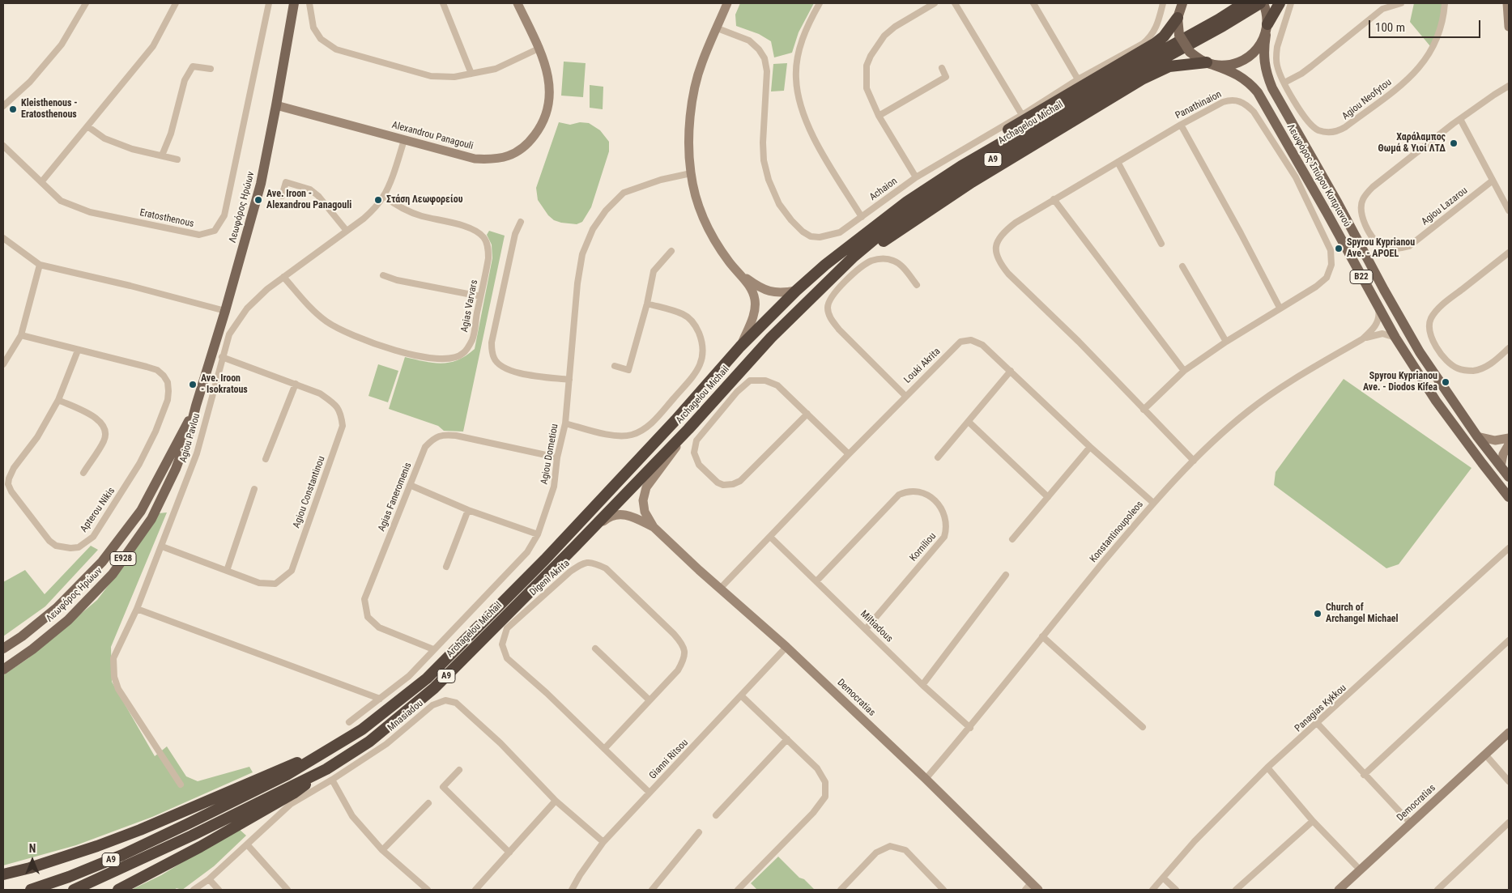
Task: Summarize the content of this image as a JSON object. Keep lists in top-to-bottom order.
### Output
{
  "streets": {
    "highway": ["Archagelou Michail", "A9"],
    "main road": [
      "Λεωφόρος Σπύρου Κυπριανού",
      "Λεωφόρος Ηρώων",
      "B22",
      "E928"
    ],
    "street": [
      "Agiou Neofytou",
      "Panathinaion",
      "Alexandrou Panagouli",
      "Achaion",
      "Agiou Lazarou",
      "Eratosthenous",
      "Agias Varvars",
      "Louki Akrita",
      "Agiou Pavlou",
      "Agiou Dometiou",
      "Agiou Constantinou",
      "Agias Faneromenis",
      "Apterou Nikis",
      "Konstantinoupoleos",
      "Korniliou",
      "Digeni Akrita",
      "Miltiadous",
      "Democratias",
      "Panagias Kykkou",
      "Mnasiadou",
      "Gianni Ritsou"
    ]
  },
  "crossings": [
    ["Panathinaion", "Konstantinoupoleos"],
    ["Archagelou Michail", "B22"],
    ["Archagelou Michail", "Democratias"],
    ["Alexandrou Panagouli", "Λεωφόρος Ηρώων"],
    ["Alexandrou Panagouli", "Agiou Pavlou"],
    ["Λεωφόρος Σπύρου Κυπριανού", "B22"],
    ["Λεωφόρος Σπύρου Κυπριανού", "Konstantinoupoleos"],
    ["Agias Varvars", "Agiou Pavlou"],
    ["Louki Akrita", "Konstantinoupoleos"],
    ["Louki Akrita", "Miltiadous"],
    ["Louki Akrita", "Democratias"],
    ["Agiou Pavlou", "Agiou Constantinou"],
    ["Agiou Dometiou", "Agias Faneromenis"],
    ["Konstantinoupoleos", "Miltiadous"],
    ["Konstantinoupoleos", "Democratias"],
    ["Korniliou", "Miltiadous"],
    ["Digeni Akrita", "Gianni Ritsou"],
    ["Democratias", "Gianni Ritsou"],
    ["Mnasiadou", "Gianni Ritsou"]
  ],
  "places": [
    "Kleisthenous - Eratosthenous",
    "Χαράλαμπος Θωμά & Υιοί ΛΤΔ",
    "Ave. Iroon - Alexandrou Panagouli",
    "Στάση Λεωφορείου",
    "Spyrou Kyprianou Ave. - APOEL",
    "Spyrou Kyprianou Ave. - Diodos Kifea",
    "Ave. Iroon - Isokratous",
    "Church of Archangel Michael"
  ],
  "scale_bar": "100 m",
  "north": "top"
}
